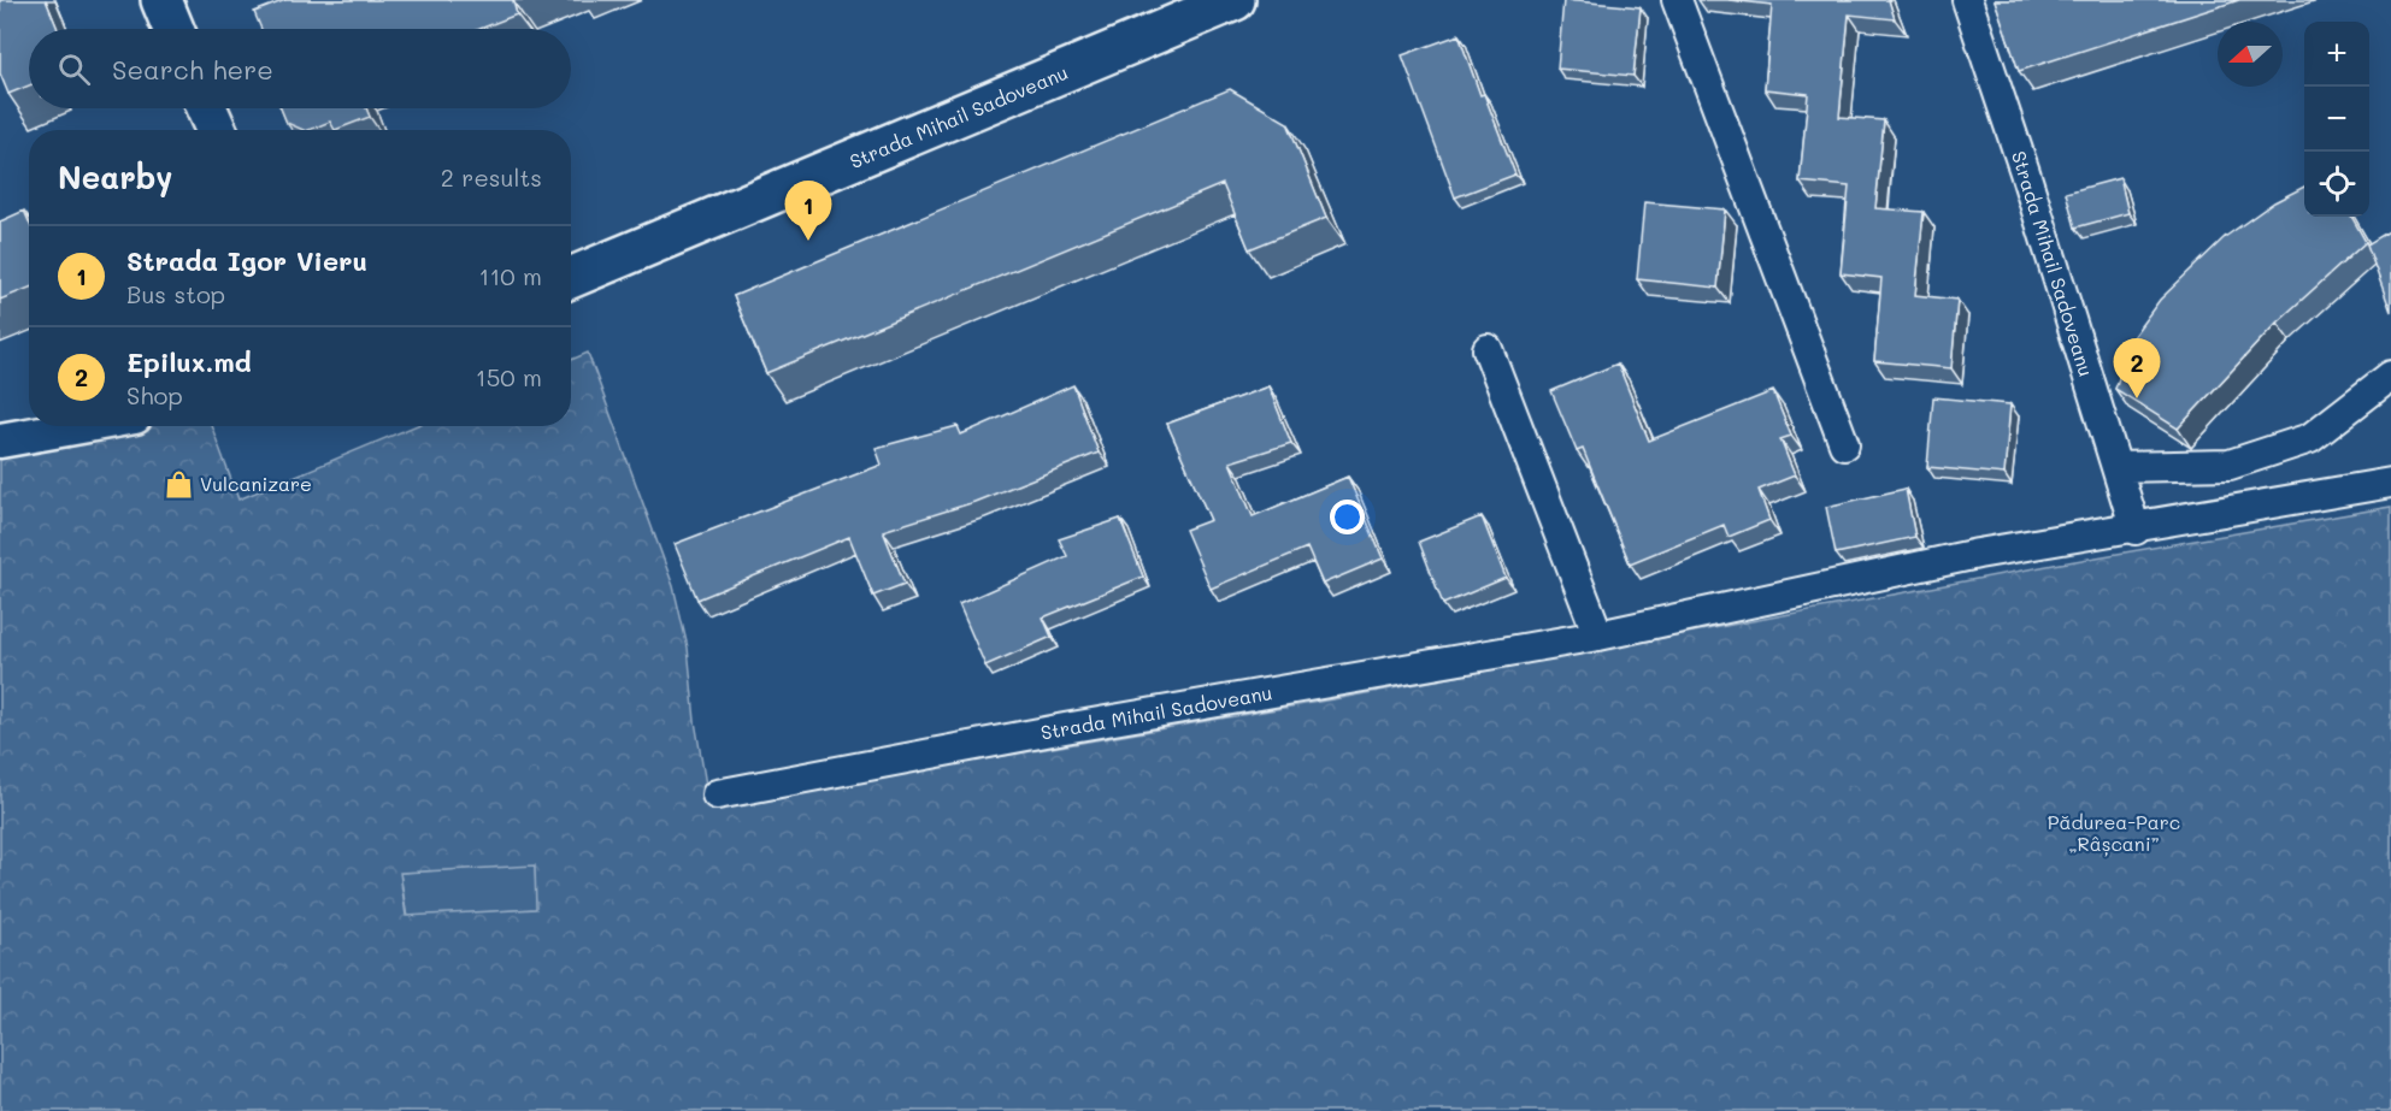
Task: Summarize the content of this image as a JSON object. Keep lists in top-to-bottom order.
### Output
{
  "streets": {
    "main road": ["Strada Mihail Sadoveanu"]
  },
  "parks": ["Pădurea-Parc „Râșcani”"],
  "places": {
    "shop": ["Vulcanizare"]
  },
  "north": "left",
  "page": {
    "map_buttons": ["+", "−"],
    "search": "Search here",
    "heading": ["Nearby", "2 results"],
    "pins": ["1", "2"],
    "list": [
      {
        "mark": "1",
        "name": "Strada Igor Vieru",
        "note": "Bus stop",
        "value": "110 m"
      },
      {
        "mark": "2",
        "name": "Epilux.md",
        "note": "Shop",
        "value": "150 m"
      }
    ]
  }
}
